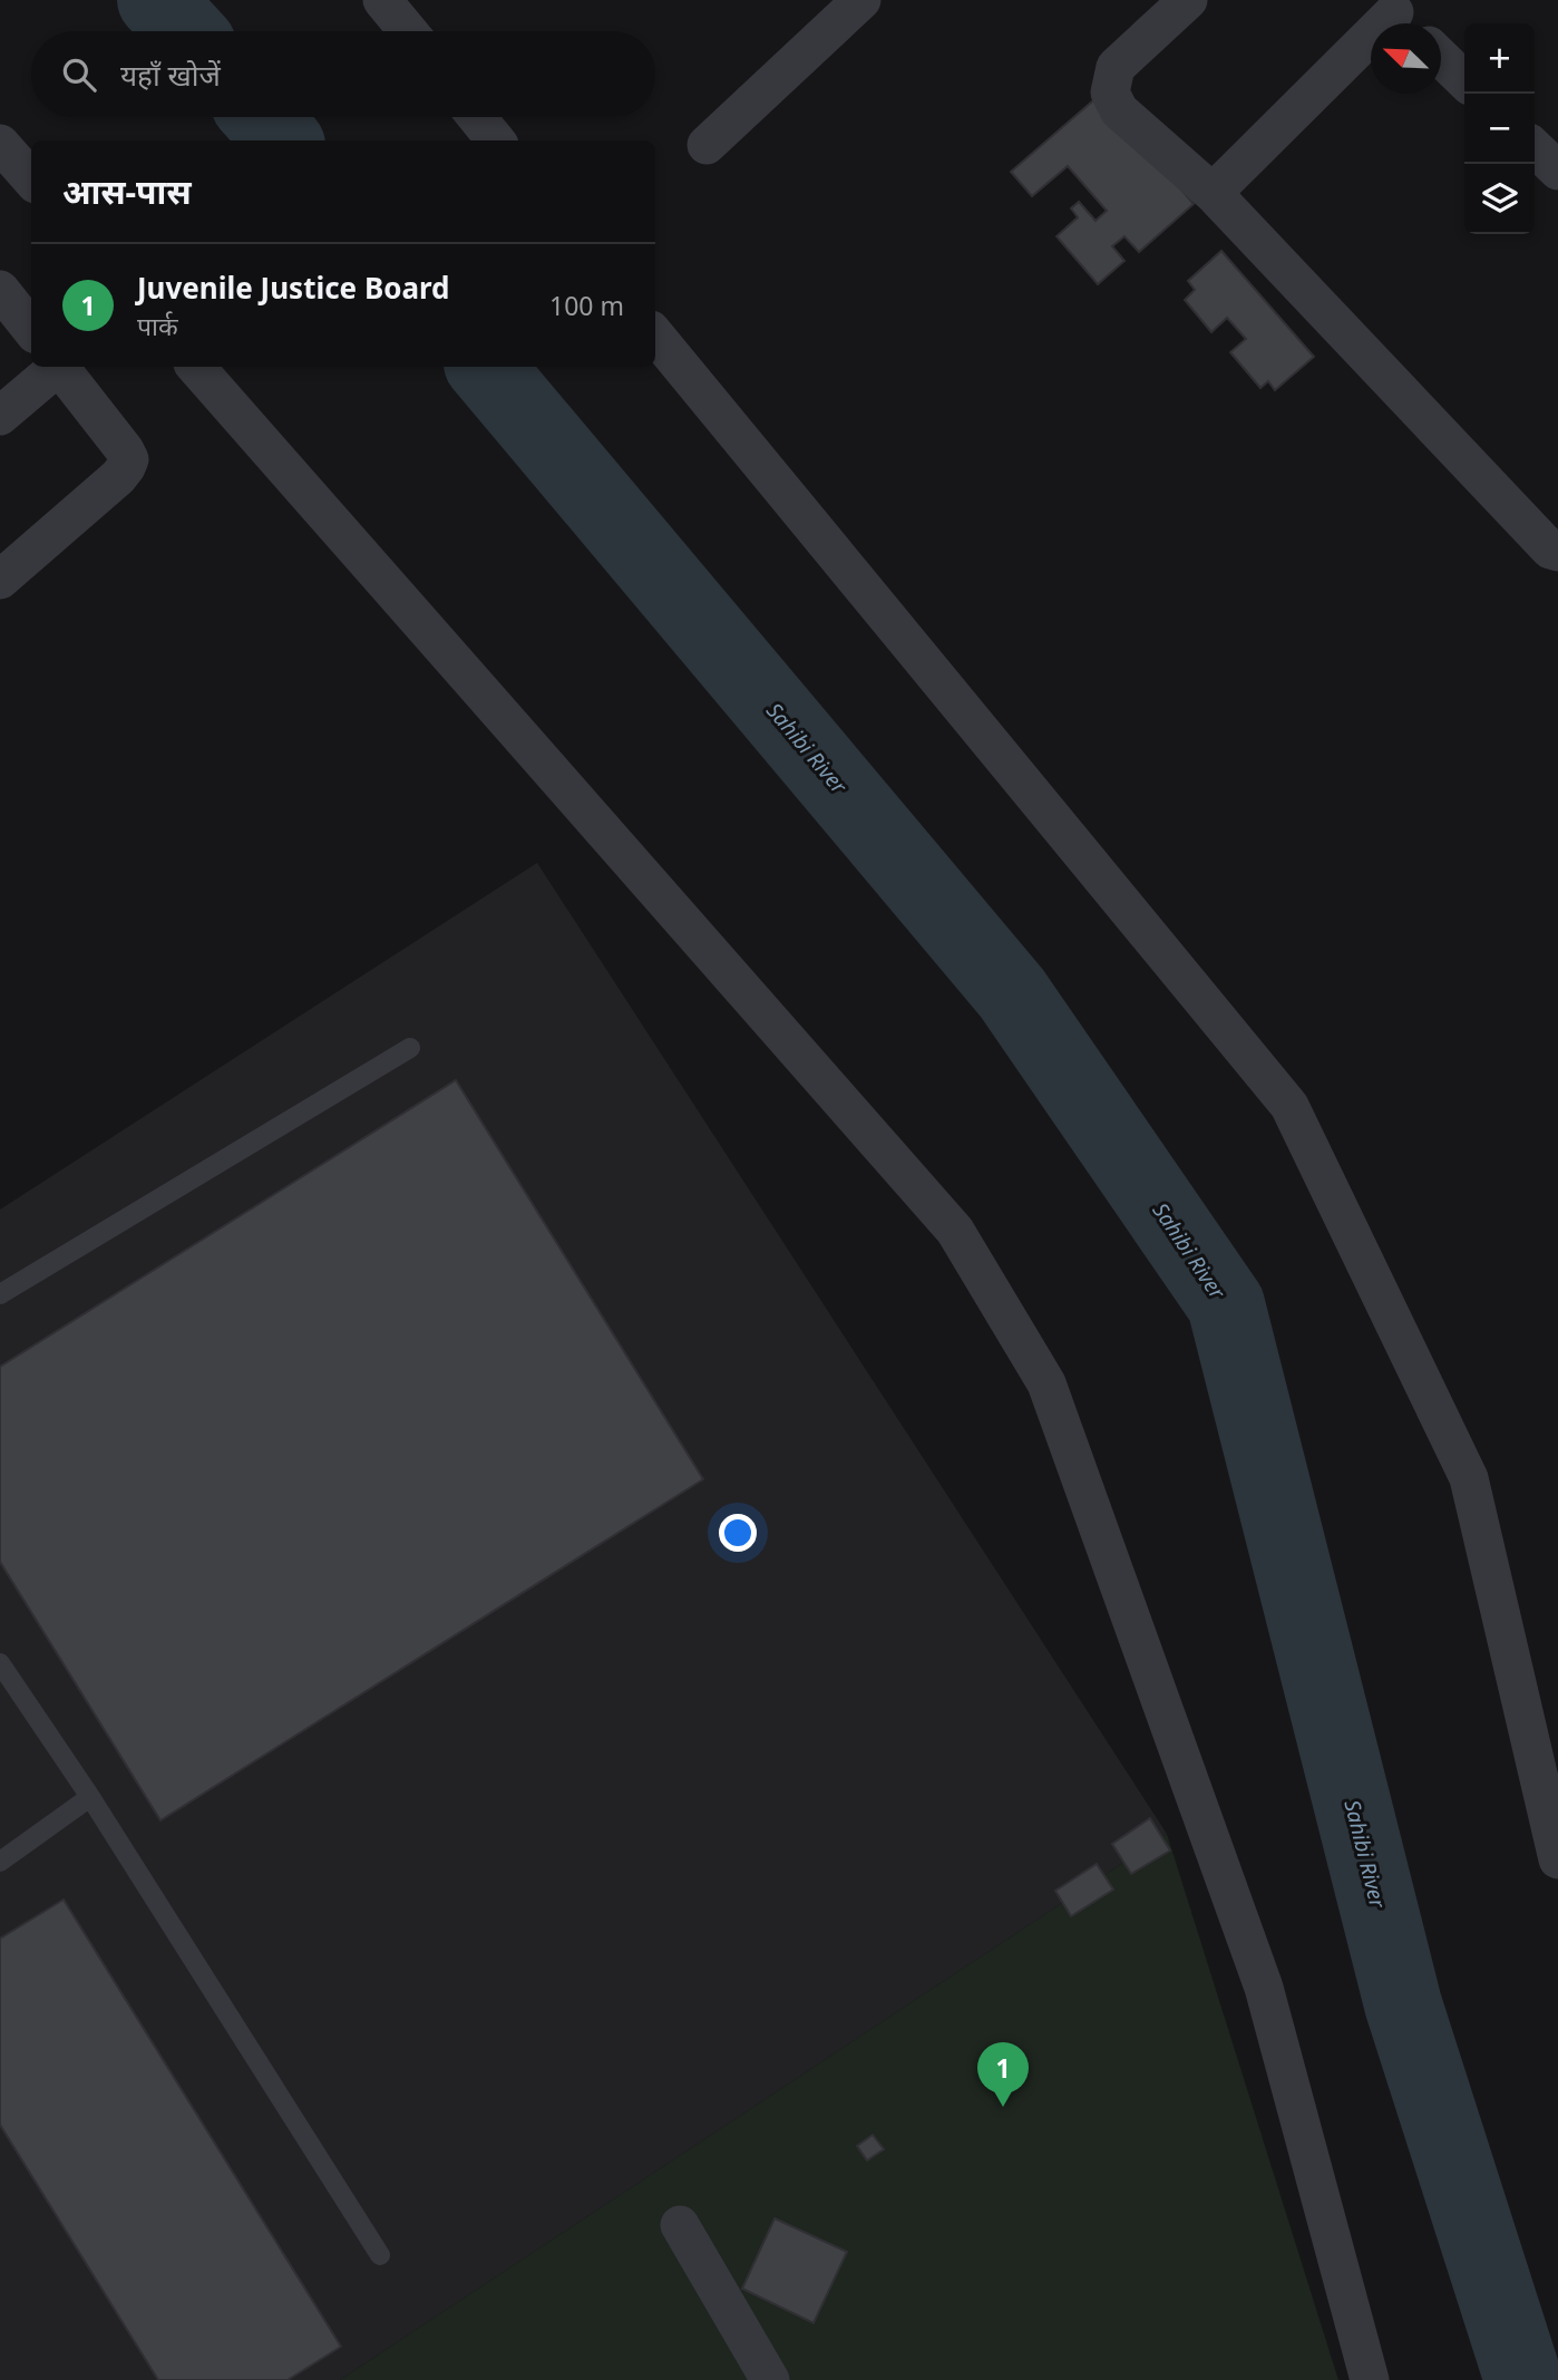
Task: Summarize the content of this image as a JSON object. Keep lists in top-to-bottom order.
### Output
{
  "water": ["Sahibi River"],
  "north": "top left",
  "page": {
    "map_buttons": ["+", "−"],
    "search": "यहाँ खोजें",
    "heading": "आस-पास",
    "list": [
      {
        "mark": "1",
        "name": "Juvenile Justice Board",
        "note": "पार्क",
        "value": "100 m"
      }
    ],
    "pins": "1"
  }
}
